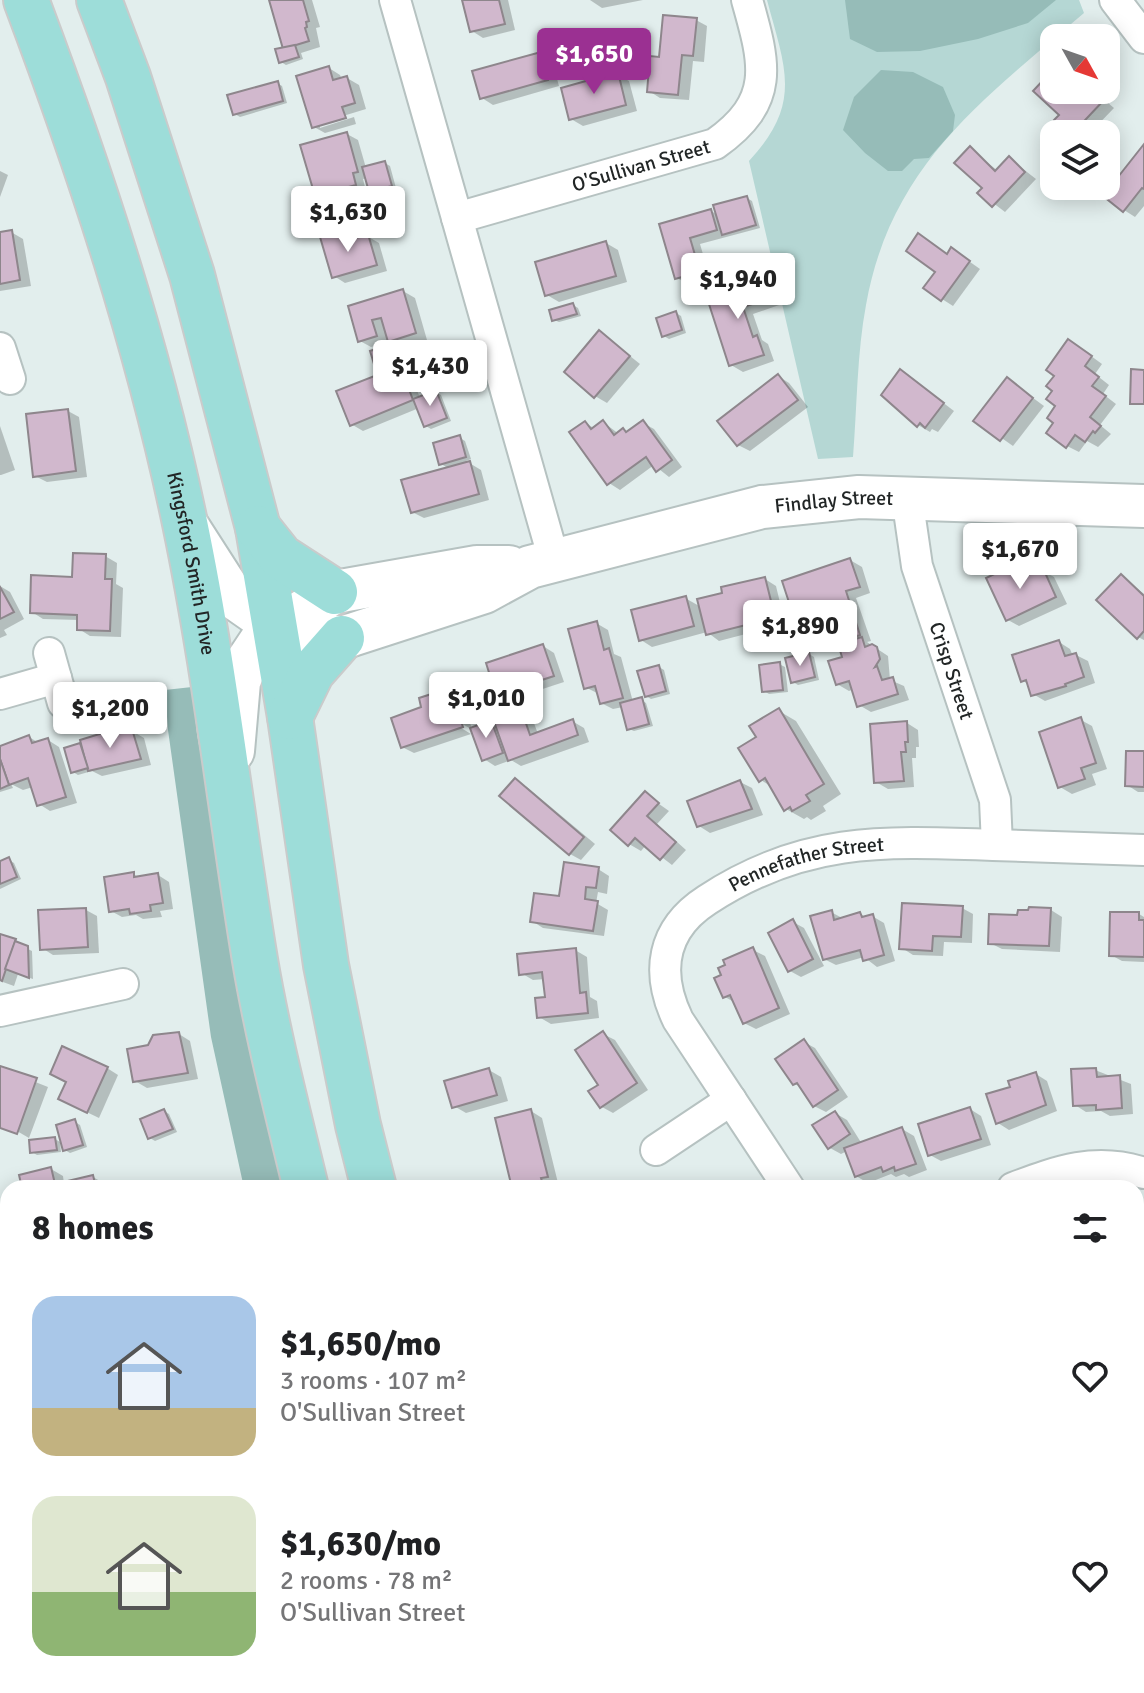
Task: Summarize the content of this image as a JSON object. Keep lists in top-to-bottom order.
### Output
{
  "streets": {
    "main road": ["Kingsford Smith Drive"],
    "street": [
      "O'Sullivan Street",
      "Findlay Street",
      "Crisp Street",
      "Pennefather Street"
    ]
  },
  "crossings": [
    ["Findlay Street", "Kingsford Smith Drive"],
    ["Findlay Street", "Crisp Street"],
    ["Crisp Street", "Pennefather Street"]
  ],
  "north": "bottom right",
  "page": {
    "price": [
      "$1,650",
      "$1,630",
      "$1,940",
      "$1,430",
      "$1,670",
      "$1,890",
      "$1,010",
      "$1,200"
    ],
    "heading": "8 homes",
    "list": [
      {
        "name": "$1,650/mo",
        "note": "3 rooms · 107 m² · O'Sullivan Street"
      },
      {
        "name": "$1,630/mo",
        "note": "2 rooms · 78 m² · O'Sullivan Street"
      }
    ]
  }
}
